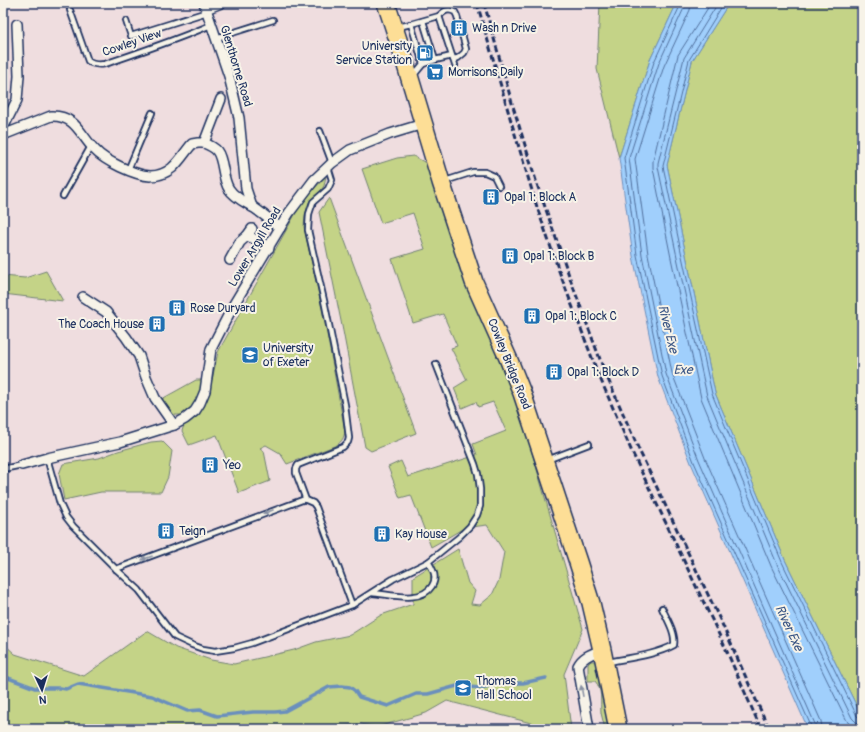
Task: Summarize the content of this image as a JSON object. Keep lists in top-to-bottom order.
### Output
{
  "streets": {
    "highway": ["Cowley Bridge Road"],
    "street": ["Glenthorne Road", "Lower Argyll Road"],
    "lane": ["Cowley View"]
  },
  "crossings": [
    ["Cowley View", "Glenthorne Road"],
    ["Lower Argyll Road", "Cowley Bridge Road"]
  ],
  "water": ["River Exe", "Exe"],
  "places": {
    "building": [
      "Wash n Drive",
      "Opal 1: Block A",
      "Opal 1: Block B",
      "Rose Duryard",
      "Opal 1: Block C",
      "The Coach House",
      "Opal 1: Block D",
      "Yeo",
      "Teign",
      "Kay House"
    ],
    "fuel station": ["University Service Station"],
    "supermarket": ["Morrisons Daily"],
    "school or university": ["University of Exeter", "Thomas Hall School"]
  },
  "north": "bottom"
}
